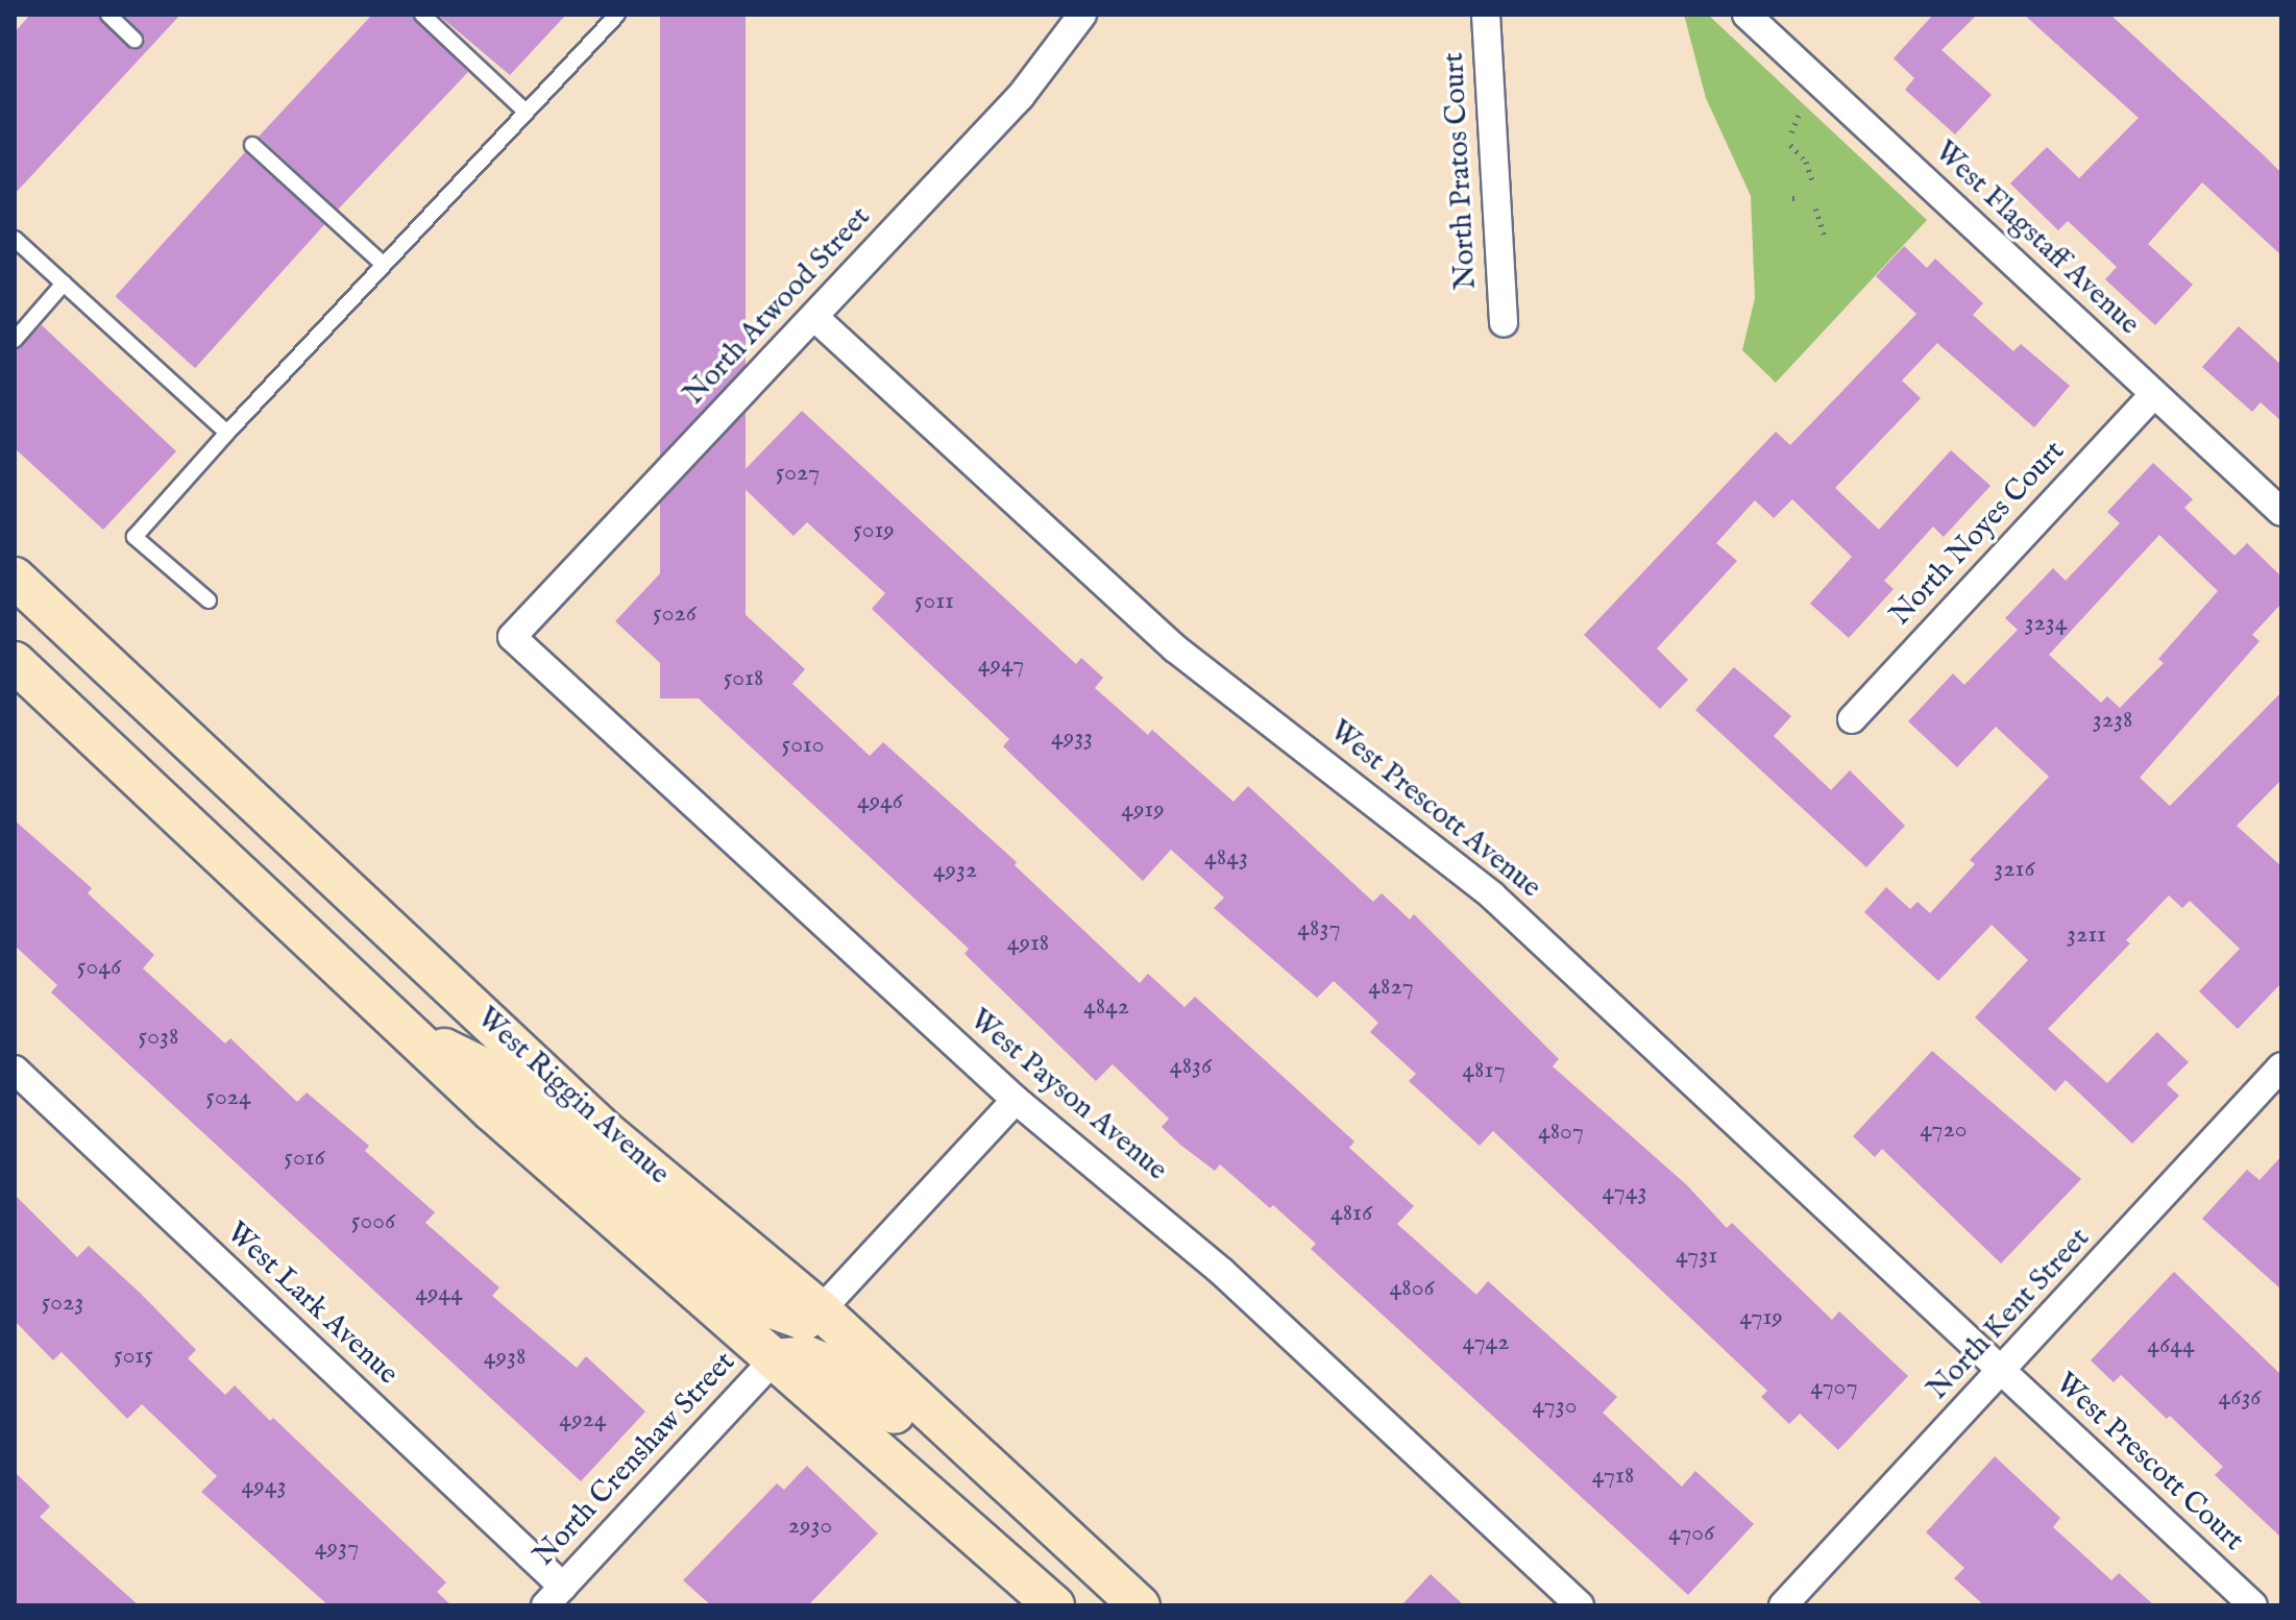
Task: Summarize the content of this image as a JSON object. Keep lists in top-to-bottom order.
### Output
{
  "streets": {
    "main road": ["West Riggin Avenue"],
    "street": [
      "North Pratos Court",
      "West Flagstaff Avenue",
      "North Atwood Street",
      "North Noyes Court",
      "West Prescott Avenue",
      "West Payson Avenue",
      "West Lark Avenue",
      "North Kent Street",
      "North Crenshaw Street",
      "West Prescott Court"
    ]
  },
  "crossings": [
    ["West Flagstaff Avenue", "North Noyes Court"],
    ["North Atwood Street", "West Prescott Avenue"],
    ["North Atwood Street", "West Payson Avenue"],
    ["West Prescott Avenue", "North Kent Street"],
    ["West Prescott Avenue", "West Prescott Court"],
    ["West Lark Avenue", "North Crenshaw Street"],
    ["North Kent Street", "West Prescott Court"]
  ],
  "house_numbers": [
    "5027",
    "5019",
    "5011",
    "5026",
    "3234",
    "4947",
    "5018",
    "3238",
    "4933",
    "5010",
    "4946",
    "4919",
    "4843",
    "3216",
    "4932",
    "4837",
    "3211",
    "4918",
    "5046",
    "4827",
    "4842",
    "5038",
    "4836",
    "4817",
    "5024",
    "4720",
    "4807",
    "5016",
    "4743",
    "4816",
    "5006",
    "4731",
    "4806",
    "4944",
    "5023",
    "4719",
    "4742",
    "4644",
    "5015",
    "4938",
    "4707",
    "4636",
    "4730",
    "4924",
    "4718",
    "4943",
    "2930",
    "4706",
    "4937"
  ]
}
